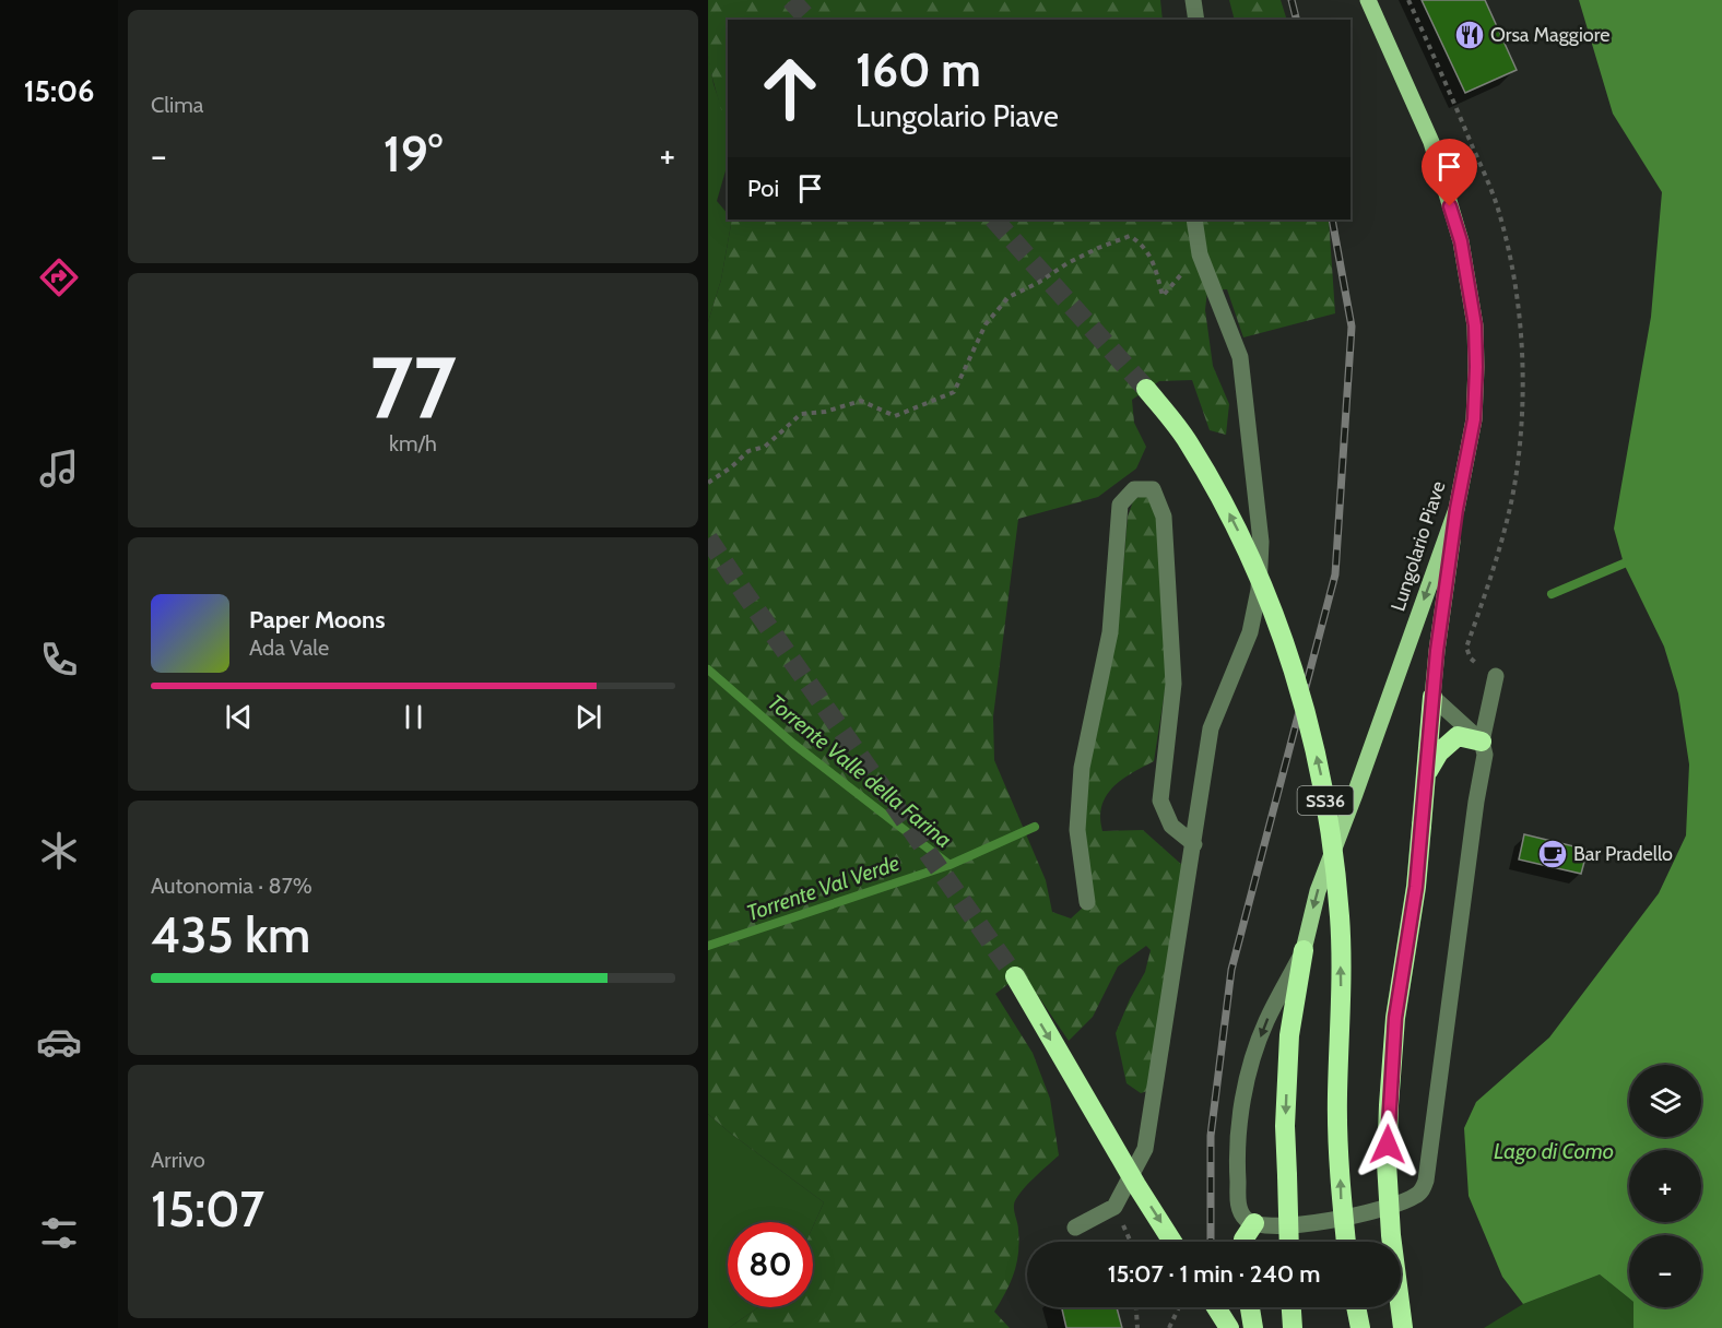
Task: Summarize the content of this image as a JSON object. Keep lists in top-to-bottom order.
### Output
{
  "streets": {
    "highway": ["SS36"],
    "main road": ["Lungolario Piave"]
  },
  "water": ["Torrente Valle della Farina", "Torrente Val Verde", "Lago di Como"],
  "places": {
    "restaurant": ["Orsa Maggiore"],
    "cafe": ["Bar Pradello"]
  },
  "page": {
    "tabs": "15:06",
    "tile": [
      "Clima",
      ["77", "km/h"],
      ["Autonomia · 87%", "435 km"],
      ["Arrivo", "15:07"]
    ],
    "turn": ["160 m", "Lungolario Piave"],
    "heat": ["−", "19°", "+"],
    "then": "Poi",
    "song": ["Paper Moons", "Ada Vale"],
    "map_buttons": ["+", "−"],
    "limit": "80",
    "trip": "15:07 · 1 min · 240 m"
  }
}
